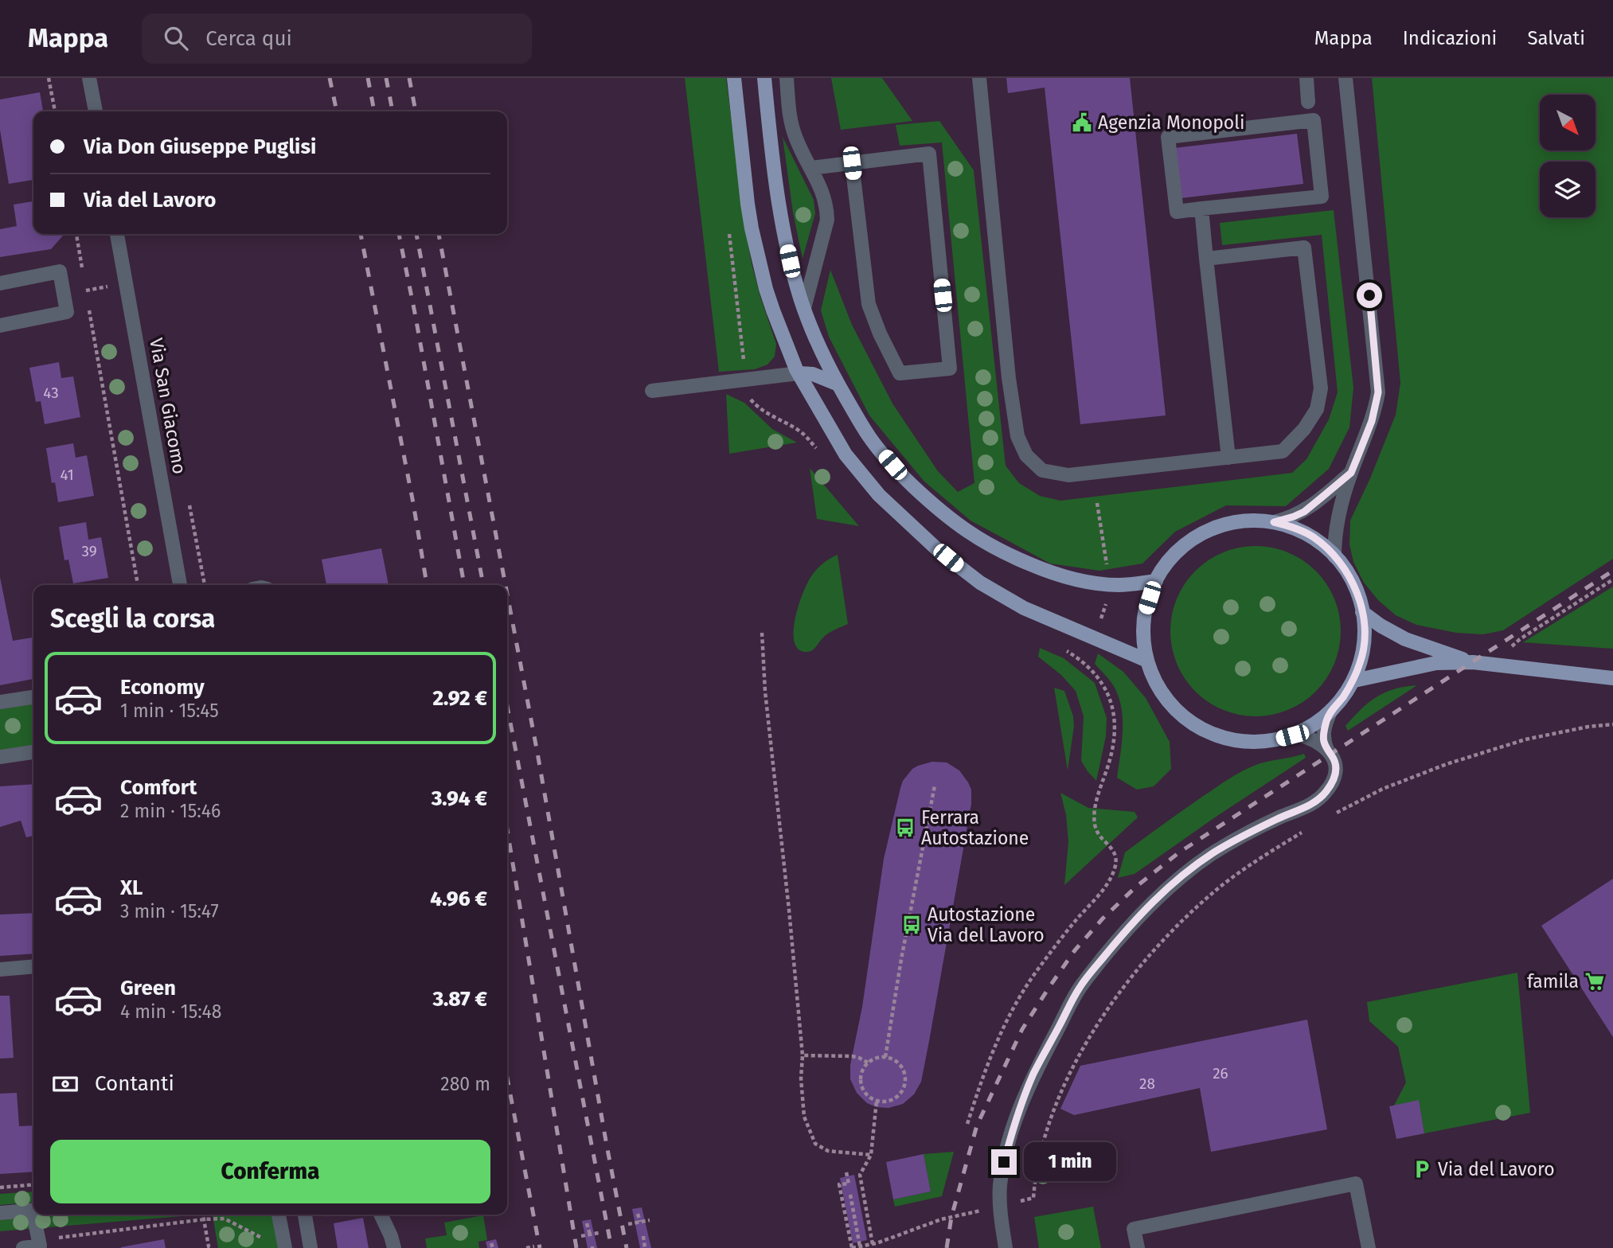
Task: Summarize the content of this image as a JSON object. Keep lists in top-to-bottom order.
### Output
{
  "streets": {
    "street": ["Via San Giacomo"]
  },
  "places": {
    "public building": ["Agenzia Monopoli"],
    "bus stop": ["Ferrara Autostazione", "Autostazione Via del Lavoro"],
    "supermarket": ["famila"],
    "parking": ["Via del Lavoro"]
  },
  "house_numbers": [
    "43",
    "41",
    "39",
    "26",
    "28"
  ],
  "north": "bottom right",
  "page": {
    "header": "Mappa",
    "search": "Cerca qui",
    "nav": ["Mappa", "Indicazioni", "Salvati"],
    "banner": ["Via Don Giuseppe Puglisi", "Via del Lavoro"],
    "heading": "Scegli la corsa",
    "list": [
      {
        "name": "Economy",
        "note": "1 min · 15:45",
        "value": "2.92 €"
      },
      {
        "name": "Comfort",
        "note": "2 min · 15:46",
        "value": "3.94 €"
      },
      {
        "name": "XL",
        "note": "3 min · 15:47",
        "value": "4.96 €"
      },
      {
        "name": "Green",
        "note": "4 min · 15:48",
        "value": "3.87 €"
      }
    ],
    "pay": ["Contanti", "280 m"],
    "buttons": "Conferma",
    "bubble": "1 min"
  }
}
